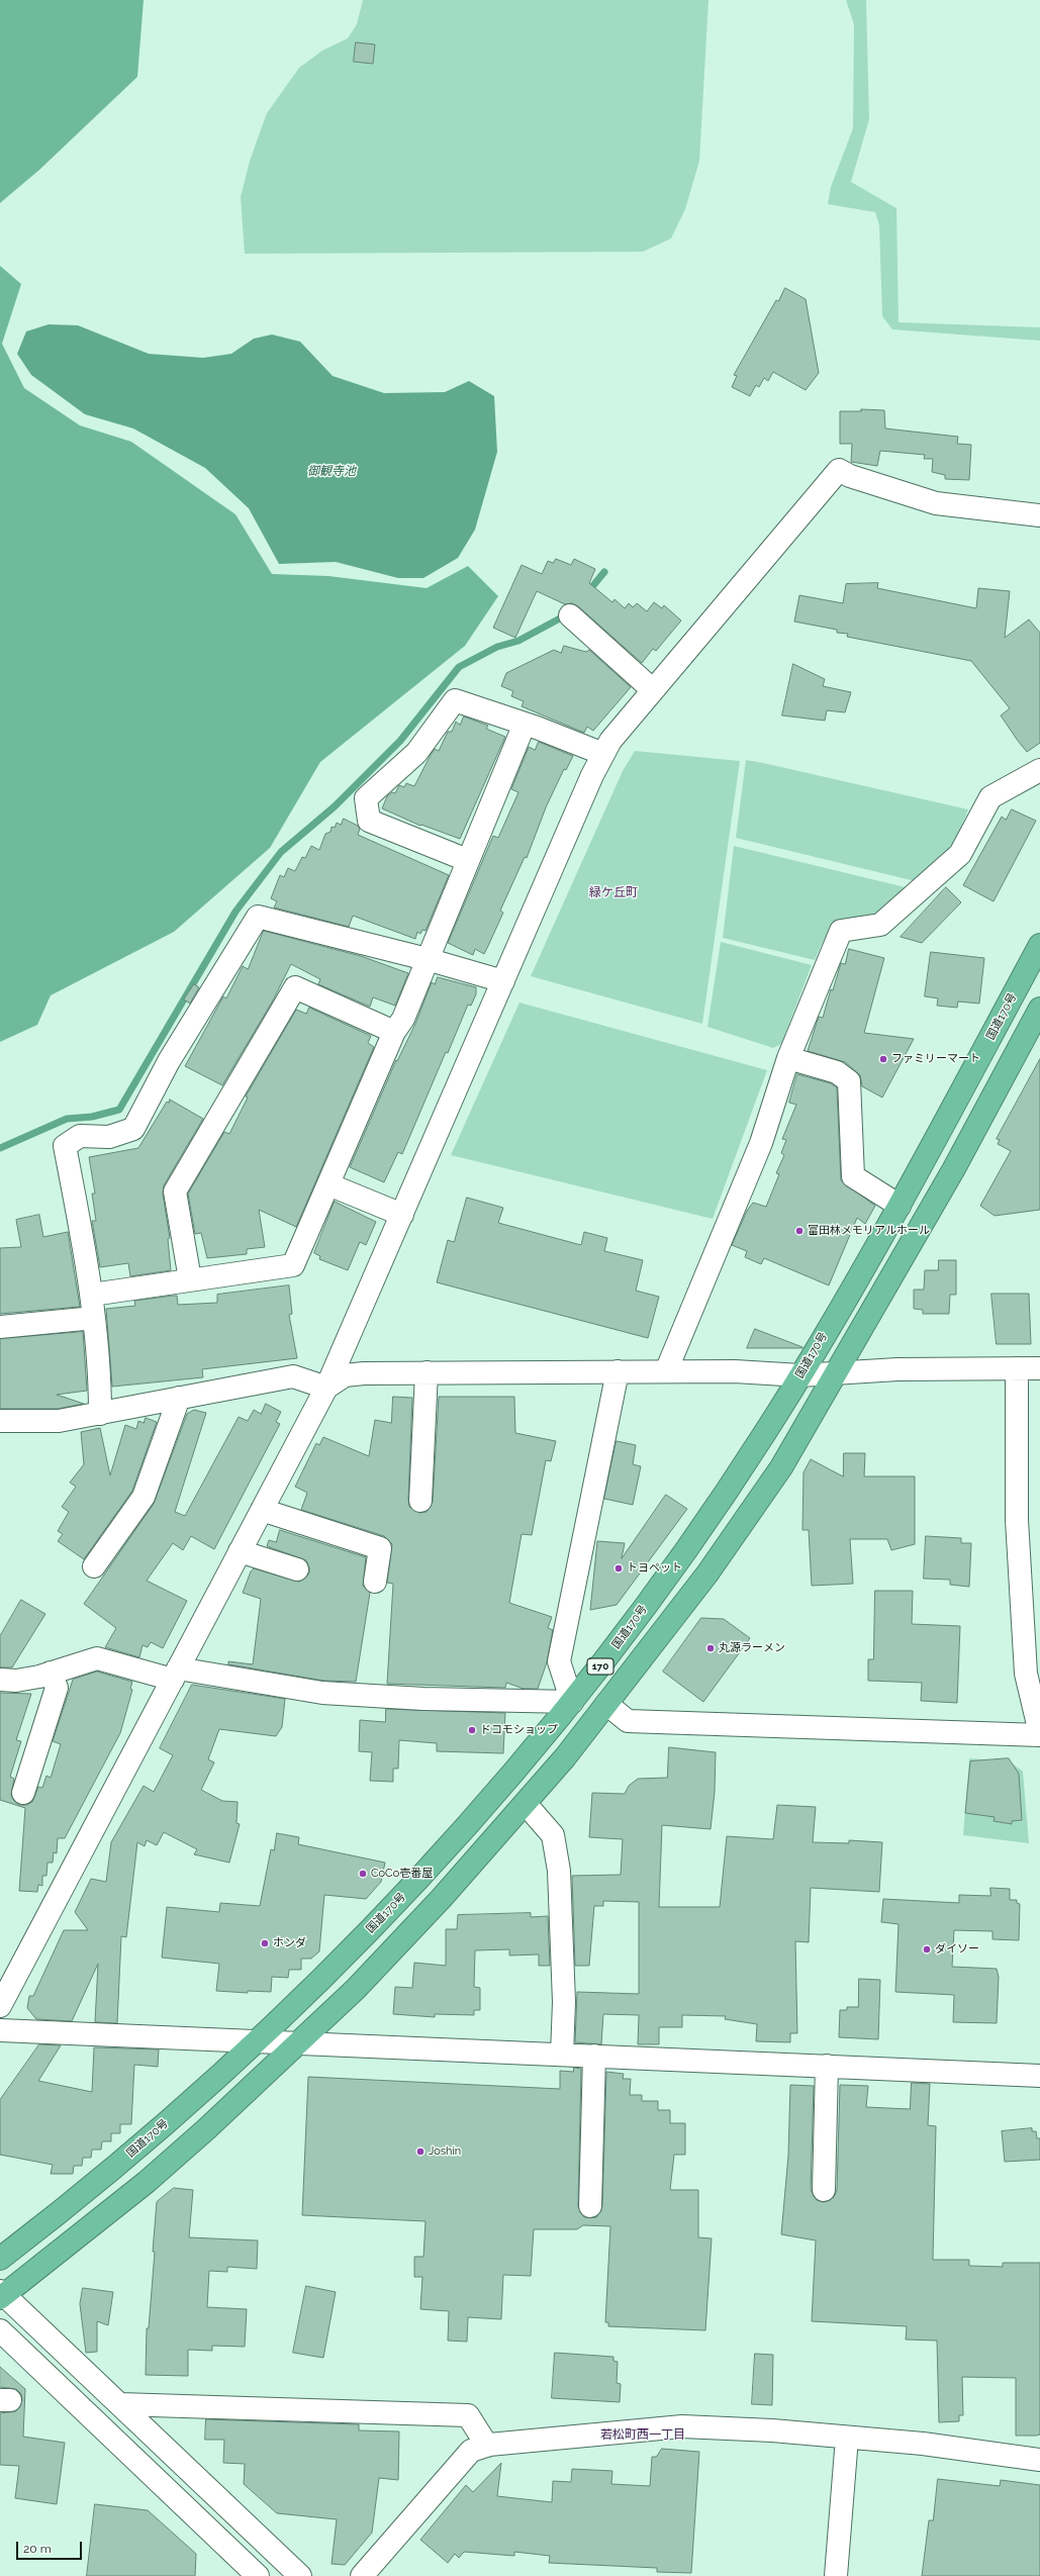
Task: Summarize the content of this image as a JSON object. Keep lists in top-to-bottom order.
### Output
{
  "streets": {
    "highway": ["国道170号", "170"]
  },
  "districts": ["緑ケ丘町", "若松町西一丁目"],
  "water": ["御観寺池"],
  "places": [
    "ファミリーマート",
    "富田林メモリアルホール",
    "トヨペット",
    "丸源ラーメン",
    "ドコモショップ",
    "CoCo壱番屋",
    "ホンダ",
    "ダイソー",
    "Joshin"
  ],
  "scale_bar": "20 m"
}
